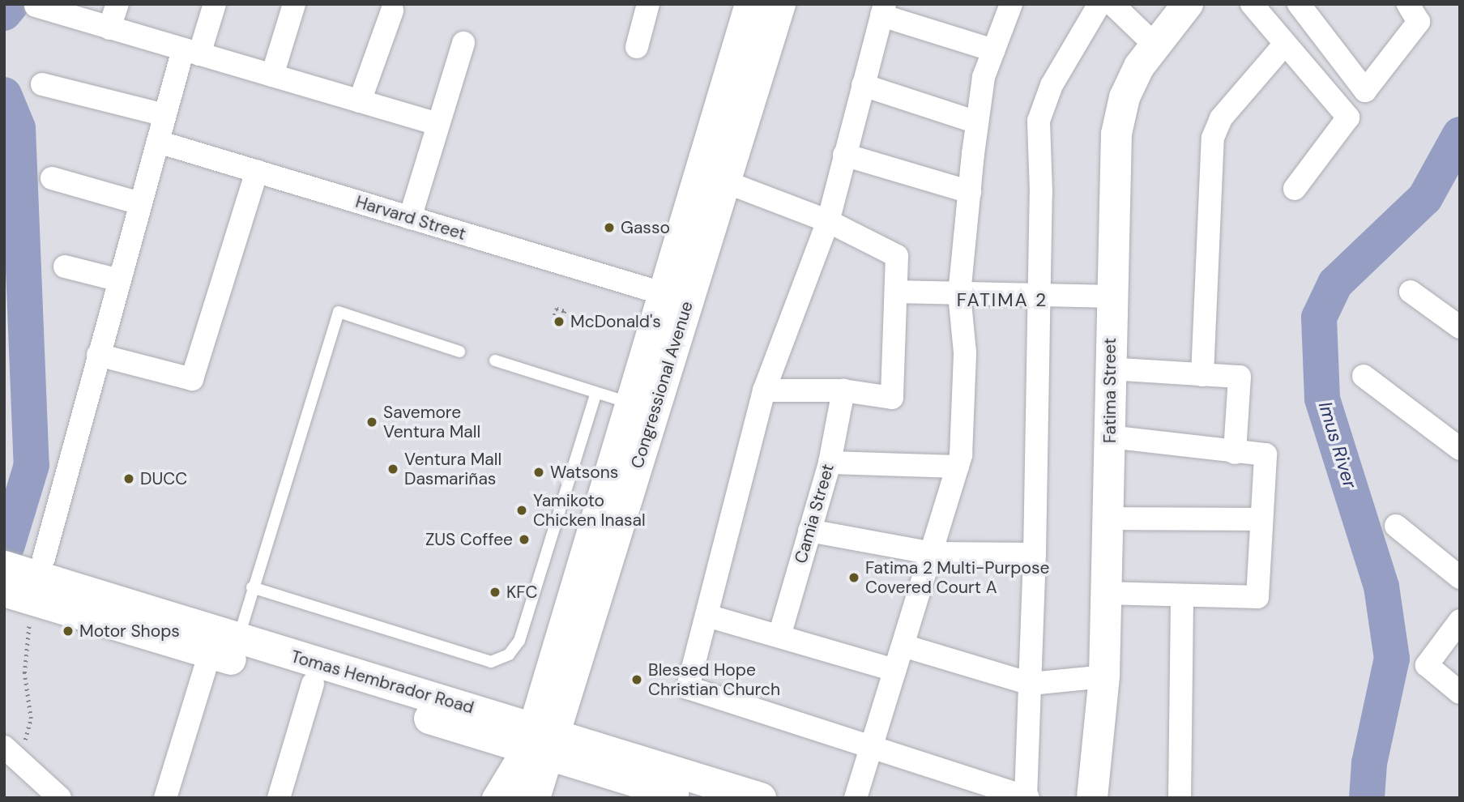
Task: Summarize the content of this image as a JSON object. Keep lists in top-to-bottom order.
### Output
{
  "streets": {
    "street": [
      "Harvard Street",
      "Congressional Avenue",
      "Fatima Street",
      "Camia Street",
      "Tomas Hembrador Road"
    ]
  },
  "crossings": [
    ["Harvard Street", "Congressional Avenue"],
    ["Congressional Avenue", "Tomas Hembrador Road"]
  ],
  "districts": ["FATIMA 2"],
  "water": ["Imus River"],
  "places": [
    "Gasso",
    "McDonald's",
    "Savemore Ventura Mall",
    "Ventura Mall Dasmariñas",
    "Watsons",
    "DUCC",
    "Yamikoto Chicken Inasal",
    "ZUS Coffee",
    "Fatima 2 Multi-Purpose Covered Court A",
    "KFC",
    "Motor Shops",
    "Blessed Hope Christian Church"
  ]
}
